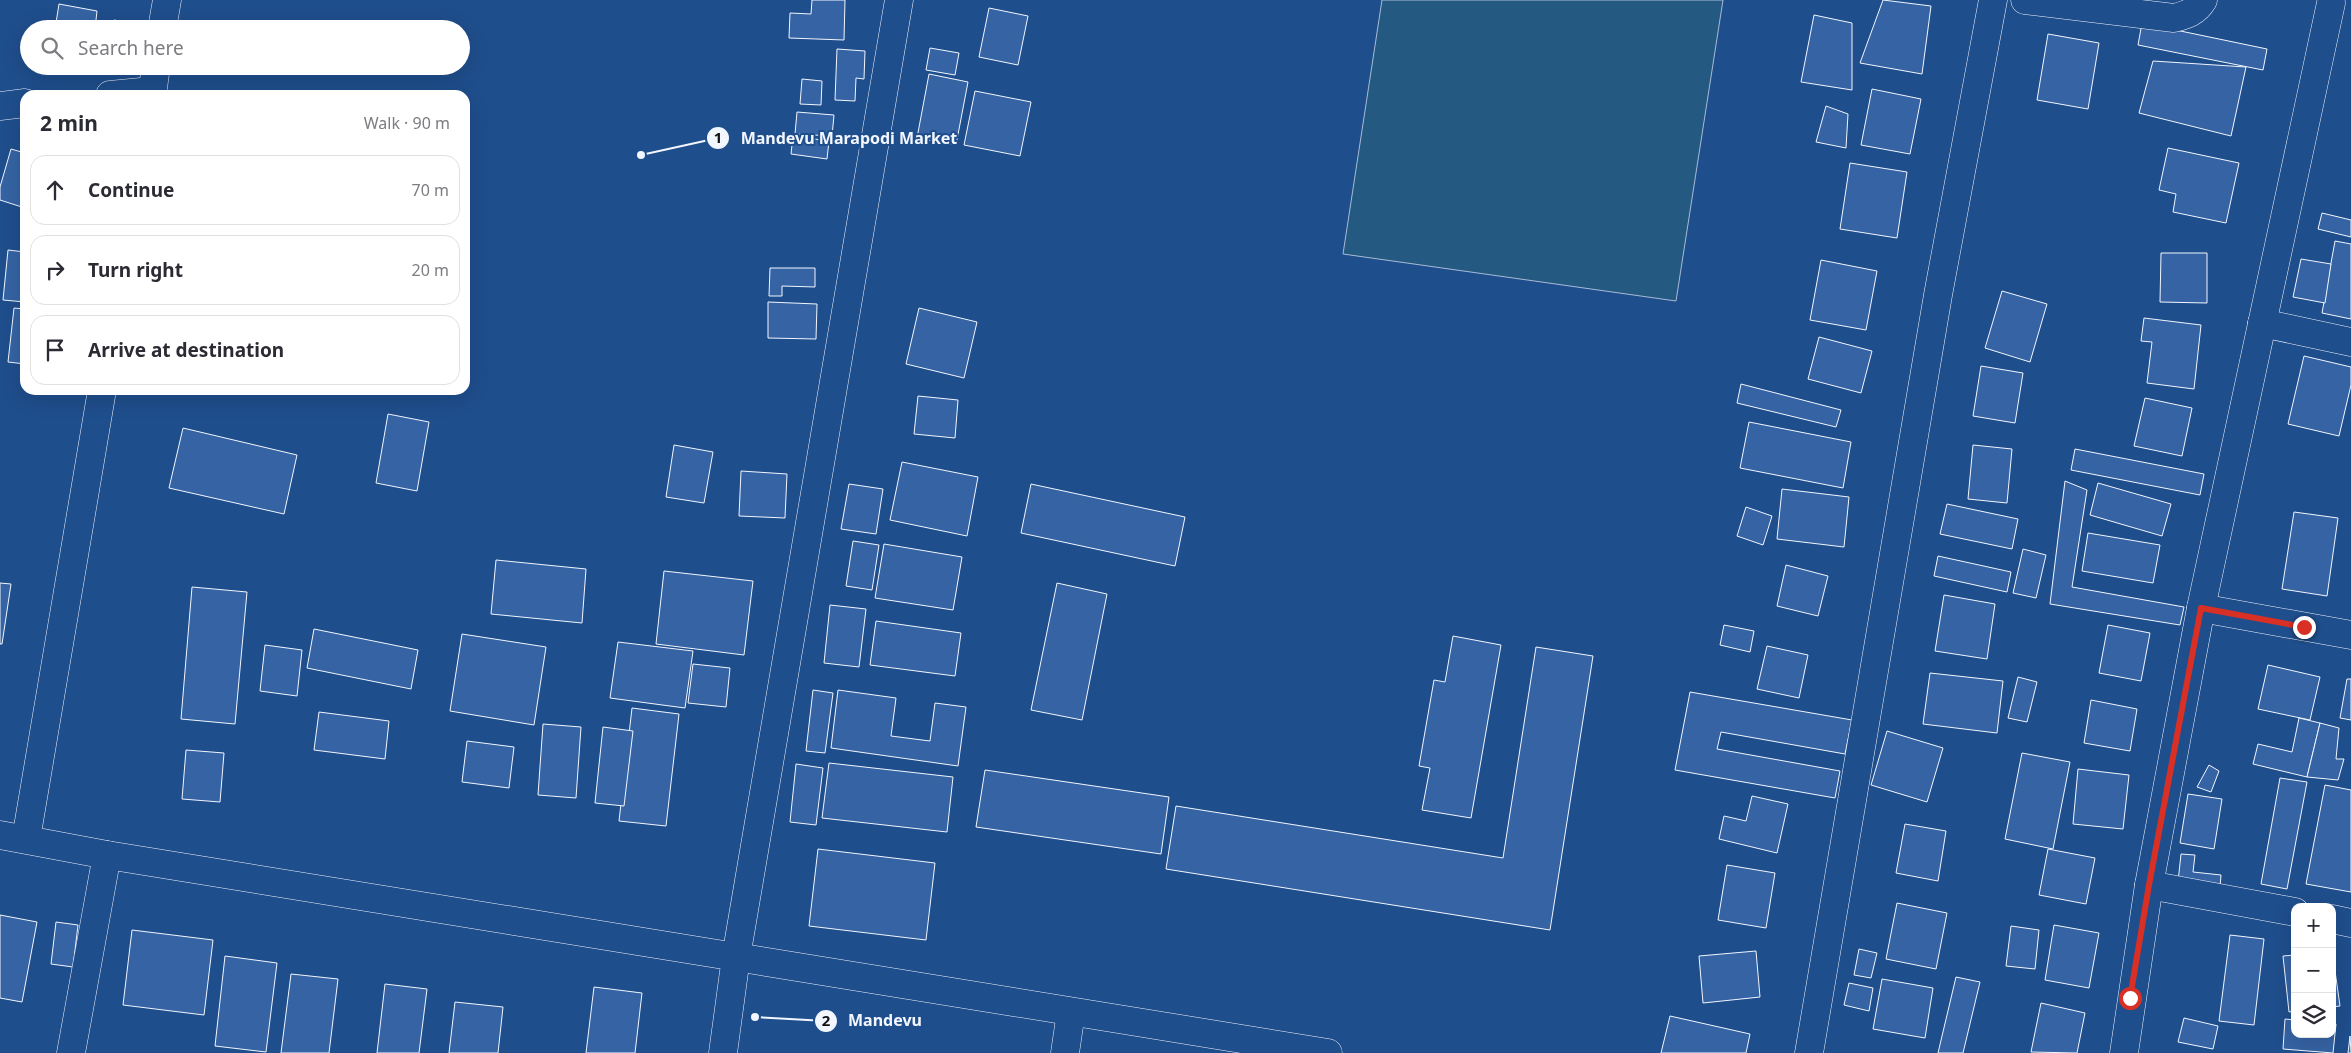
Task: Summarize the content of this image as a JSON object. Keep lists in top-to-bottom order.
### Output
{
  "places": ["Mandevu Marapodi Market", "Mandevu"],
  "page": {
    "search": "Search here",
    "heading": ["2 min", "Walk · 90 m"],
    "list": [
      ["Continue", "70 m"],
      ["Turn right", "20 m"],
      "Arrive at destination"
    ],
    "map_buttons": ["+", "−"]
  }
}
